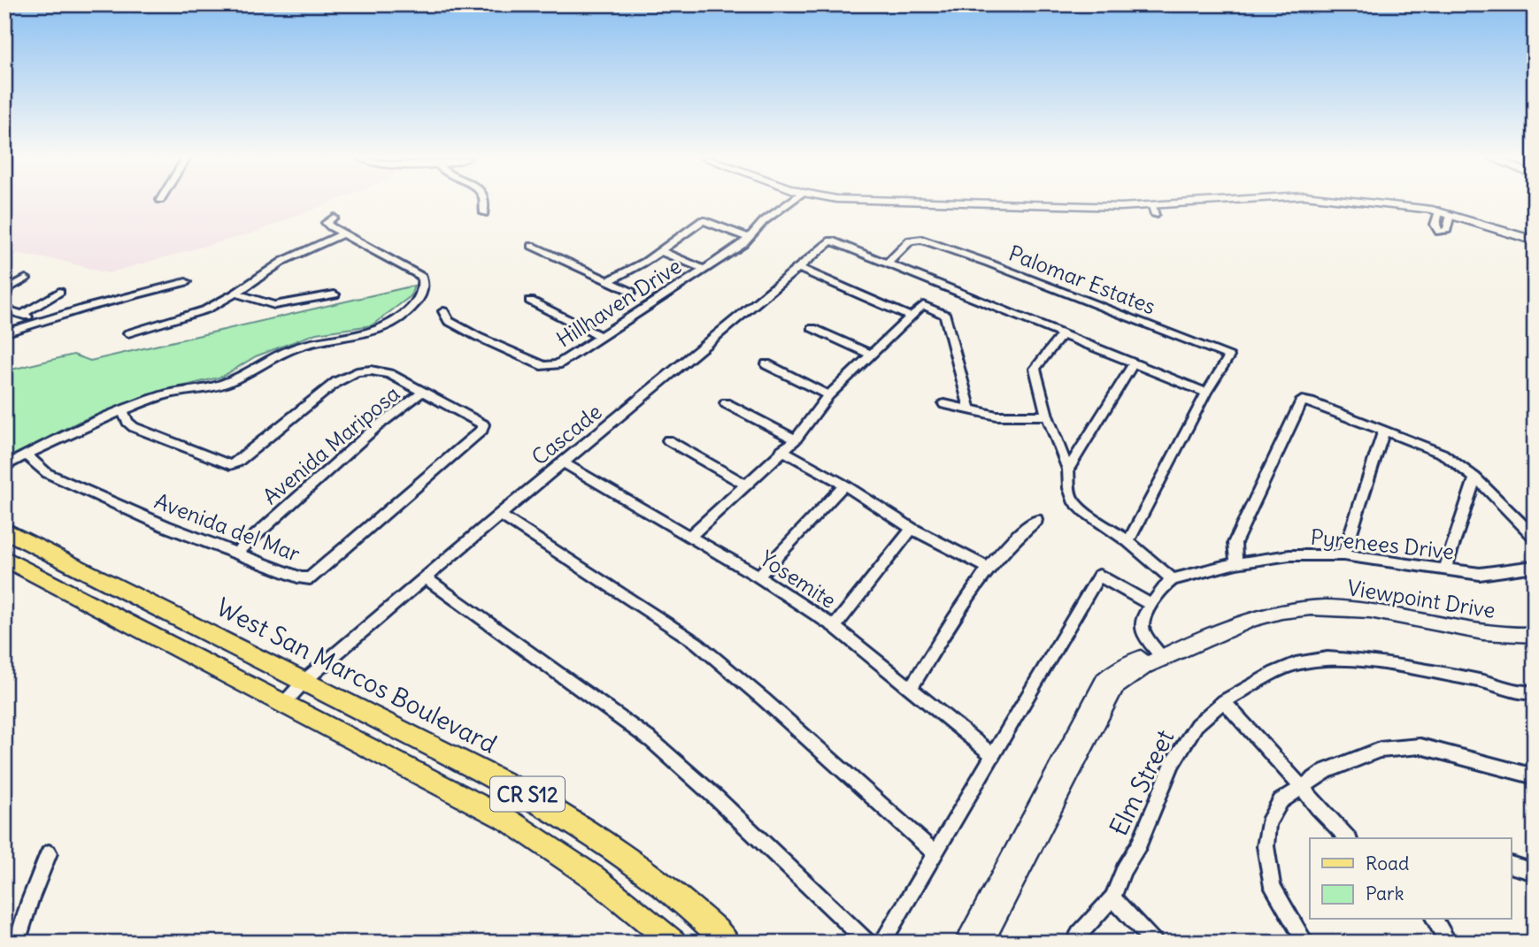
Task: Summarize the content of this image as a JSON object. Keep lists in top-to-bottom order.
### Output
{
  "streets": {
    "main road": ["West San Marcos Boulevard", "CR S12"],
    "street": [
      "Palomar Estates",
      "Hillhaven Drive",
      "Cascade",
      "Avenida Mariposa",
      "Avenida del Mar",
      "Pyrenees Drive",
      "Yosemite",
      "Viewpoint Drive",
      "Elm Street"
    ]
  },
  "crossings": [
    ["Palomar Estates", "Cascade"],
    ["Cascade", "Yosemite"],
    ["Cascade", "West San Marcos Boulevard"],
    ["Cascade", "CR S12"],
    ["Avenida Mariposa", "Avenida del Mar"]
  ],
  "legend": ["Road", "Park"]
}
